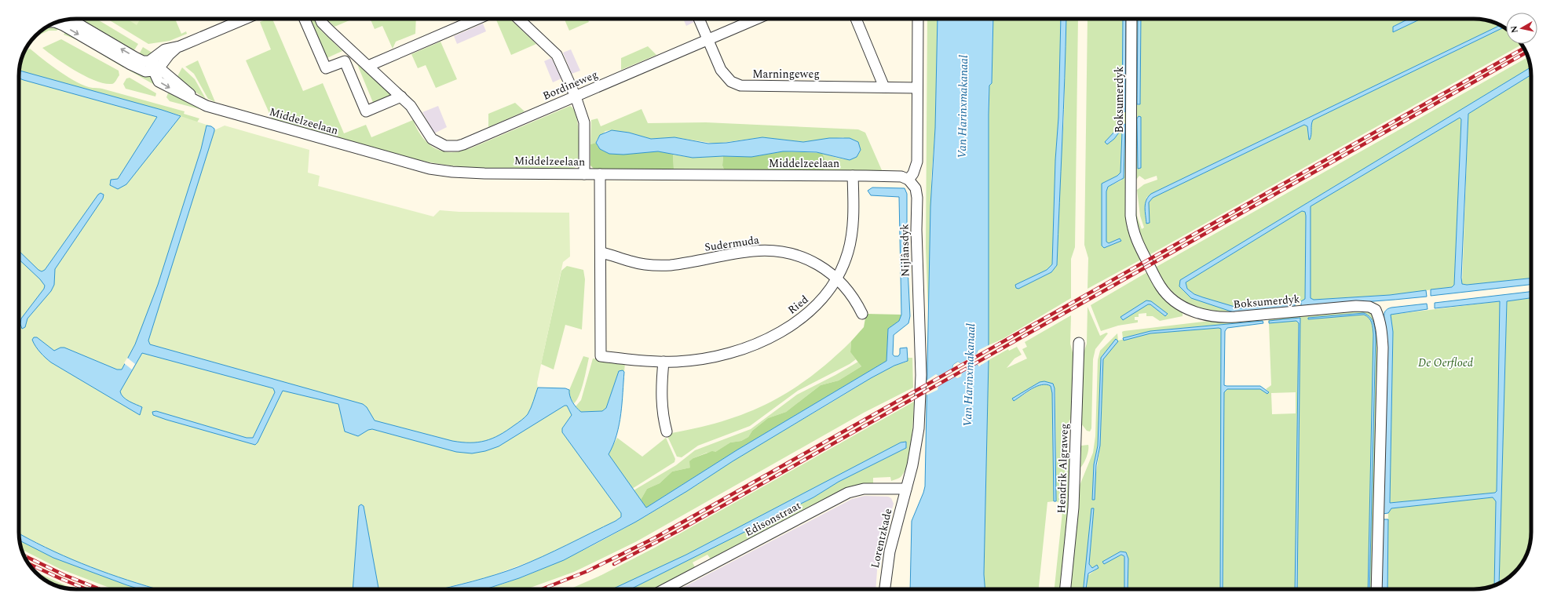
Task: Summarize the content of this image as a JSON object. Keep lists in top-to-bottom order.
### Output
{
  "streets": {
    "street": [
      "Marningeweg",
      "Bordineweg",
      "Boksumerdyk",
      "Middelzeelaan",
      "Sudermuda",
      "Nijlânsdyk",
      "Ried",
      "Hendrik Algraweg",
      "Edisonstraat",
      "Lorentzkade"
    ]
  },
  "crossings": [
    ["Marningeweg", "Bordineweg"],
    ["Middelzeelaan", "Nijlânsdyk"],
    ["Middelzeelaan", "Ried"],
    ["Sudermuda", "Ried"],
    ["Nijlânsdyk", "Edisonstraat"],
    ["Nijlânsdyk", "Lorentzkade"],
    ["Edisonstraat", "Lorentzkade"]
  ],
  "water": ["Van Harinxmakanaal"],
  "parks": ["De Oerfloed"],
  "north": "left"
}
